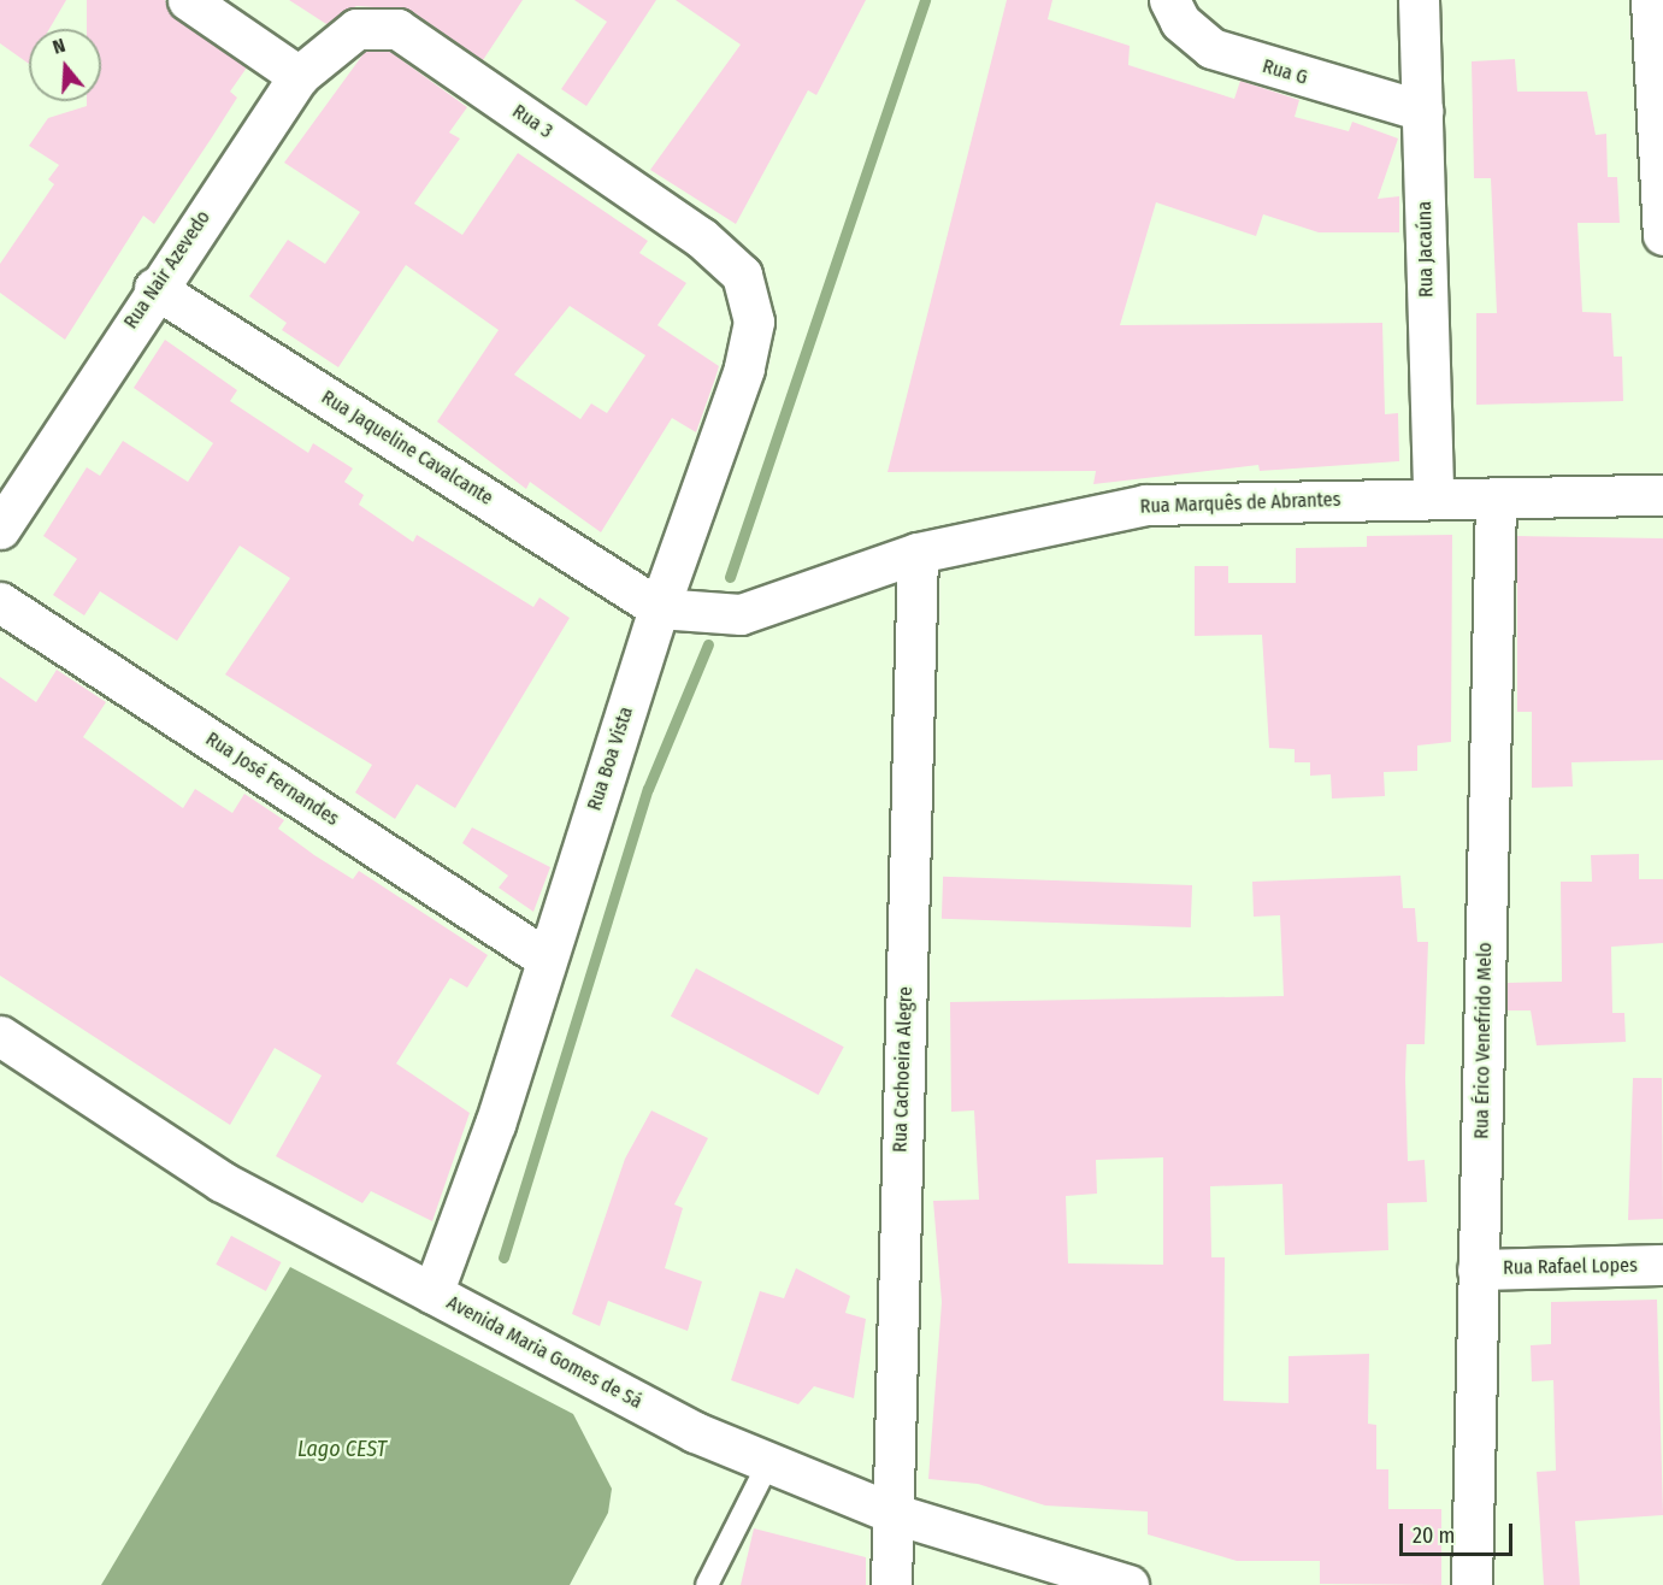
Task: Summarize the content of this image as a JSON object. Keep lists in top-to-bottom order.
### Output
{
  "streets": {
    "street": [
      "Rua G",
      "Rua 3",
      "Rua Jacaúna",
      "Rua Nair Azevedo",
      "Rua Jaqueline Cavalcante",
      "Rua Marquês de Abrantes",
      "Rua Boa Vista",
      "Rua José Fernandes",
      "Rua Érico Venefrido Melo",
      "Rua Cachoeira Alegre",
      "Rua Rafael Lopes",
      "Avenida Maria Gomes de Sá"
    ]
  },
  "crossings": [
    ["Rua G", "Rua Jacaúna"],
    ["Rua 3", "Rua Nair Azevedo"],
    ["Rua 3", "Rua Boa Vista"],
    ["Rua Jacaúna", "Rua Marquês de Abrantes"],
    ["Rua Nair Azevedo", "Rua Jaqueline Cavalcante"],
    ["Rua Jaqueline Cavalcante", "Rua Marquês de Abrantes"],
    ["Rua Jaqueline Cavalcante", "Rua Boa Vista"],
    ["Rua Marquês de Abrantes", "Rua Boa Vista"],
    ["Rua Marquês de Abrantes", "Rua Érico Venefrido Melo"],
    ["Rua Marquês de Abrantes", "Rua Cachoeira Alegre"],
    ["Rua Boa Vista", "Rua José Fernandes"],
    ["Rua Boa Vista", "Avenida Maria Gomes de Sá"],
    ["Rua Érico Venefrido Melo", "Rua Rafael Lopes"],
    ["Rua Cachoeira Alegre", "Avenida Maria Gomes de Sá"]
  ],
  "water": ["Lago CEST"],
  "scale_bar": "20 m",
  "north": "top"
}
